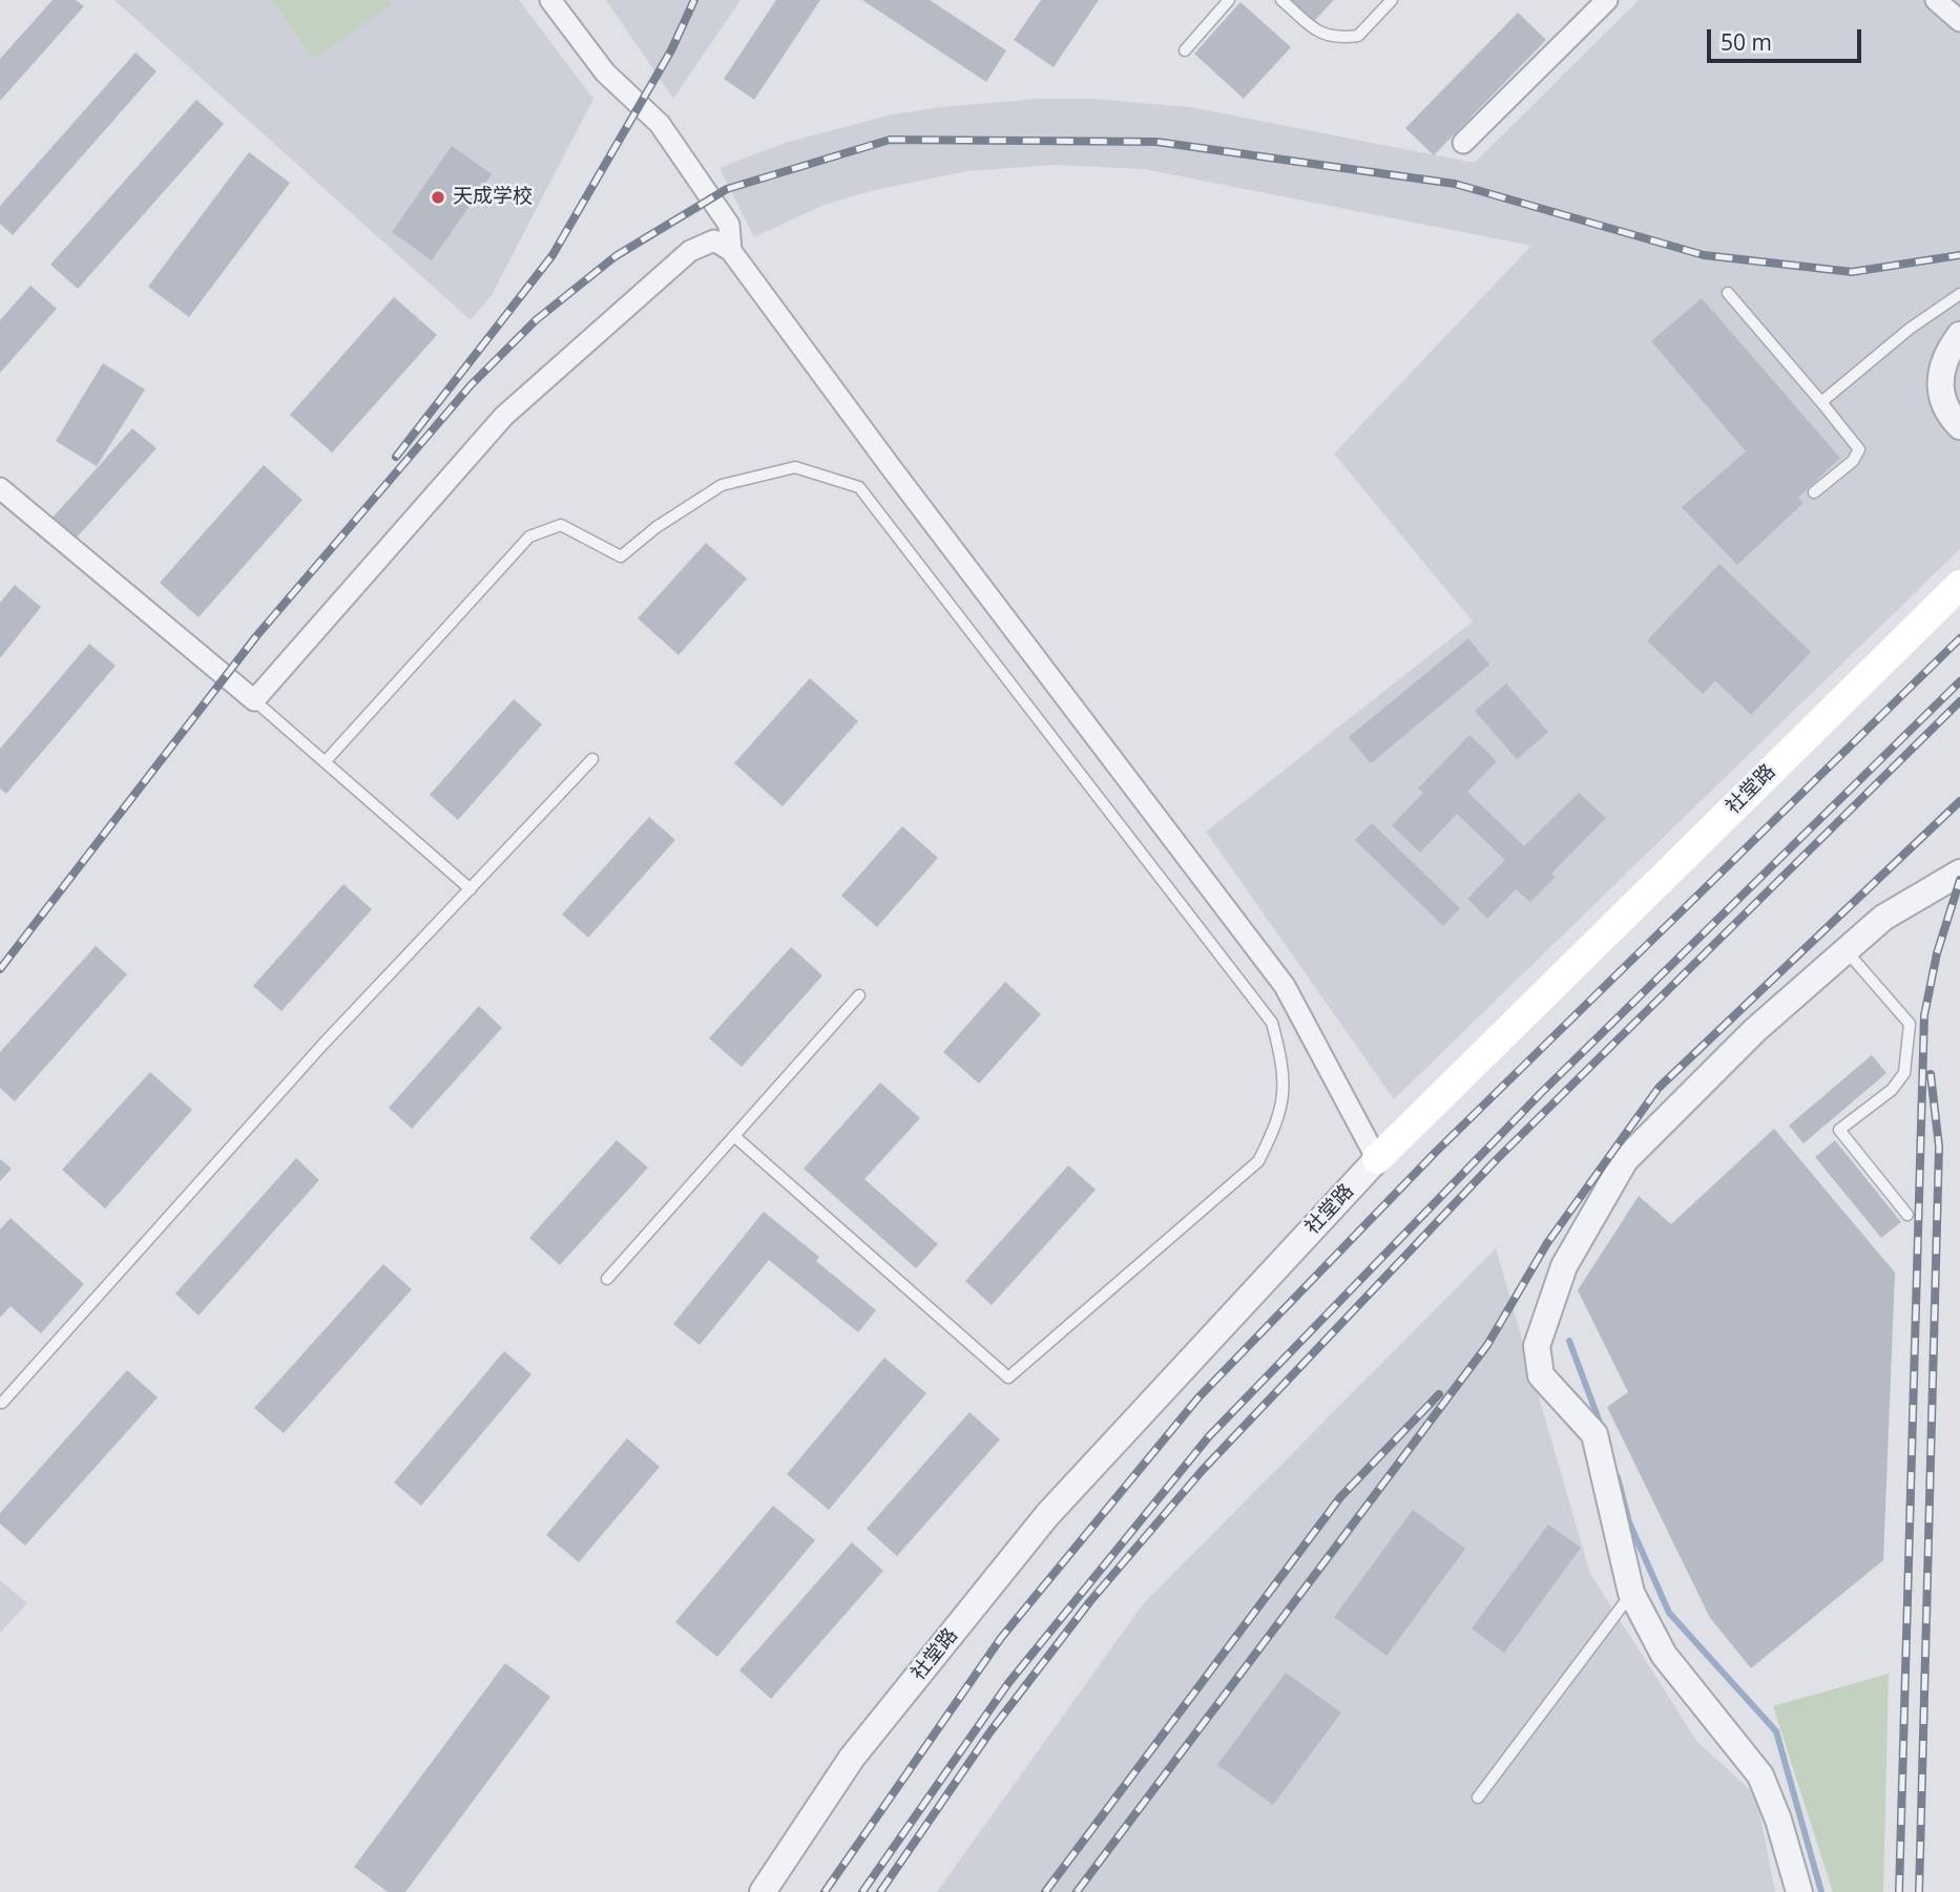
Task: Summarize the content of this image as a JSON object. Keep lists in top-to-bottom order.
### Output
{
  "streets": {
    "main road": ["社堂路"]
  },
  "places": ["天成学校"],
  "scale_bar": "50 m"
}
